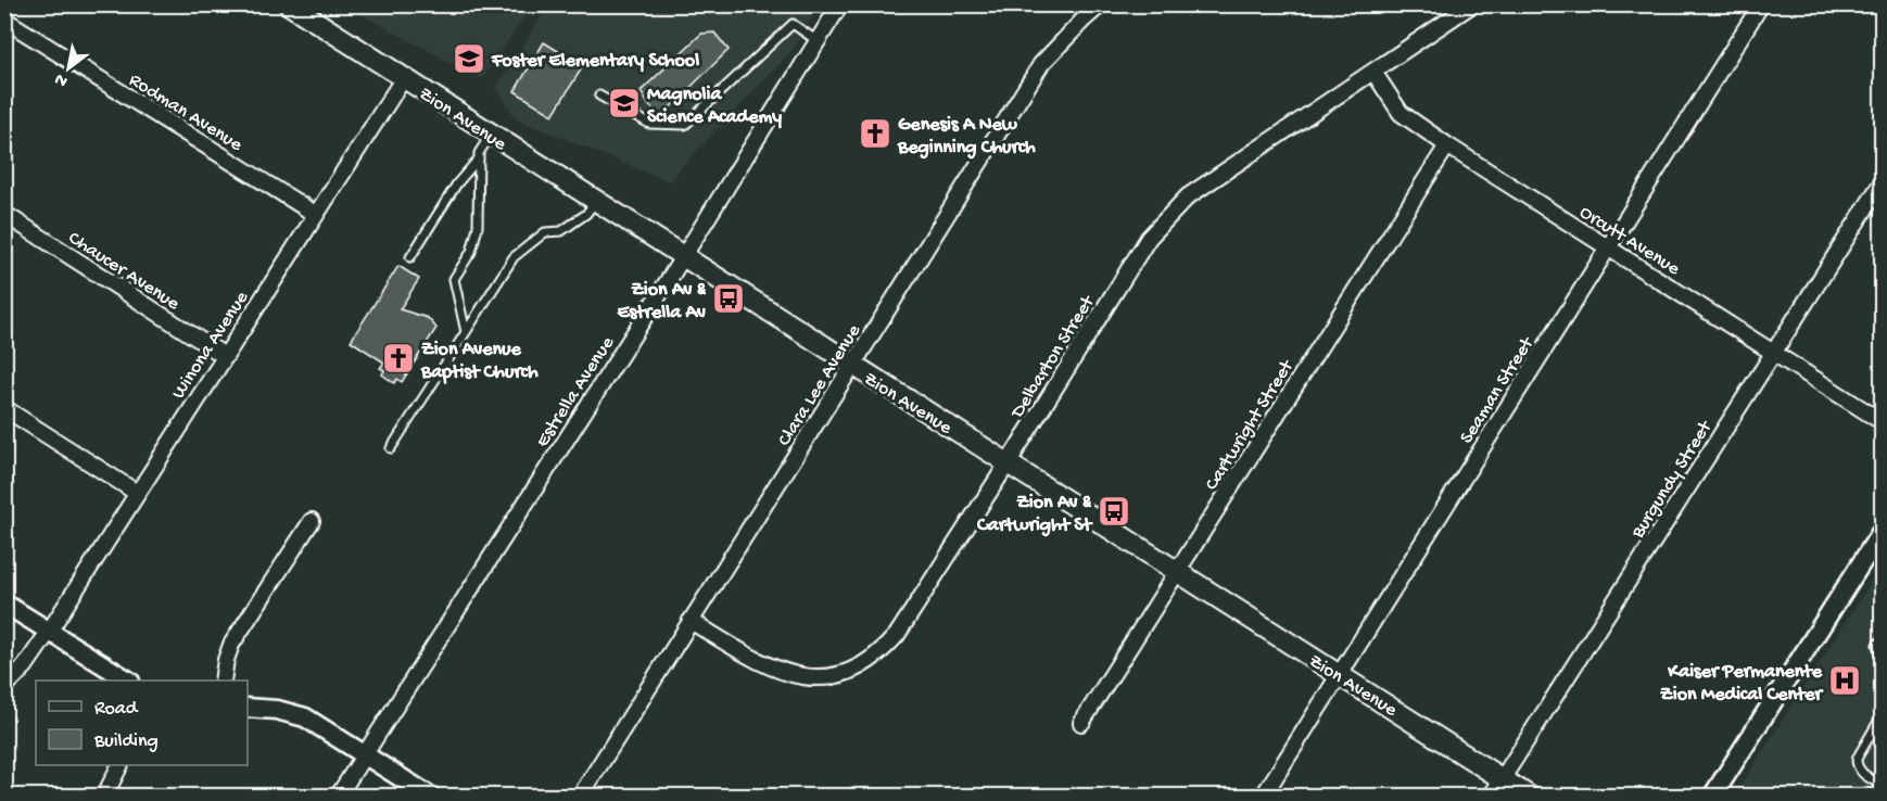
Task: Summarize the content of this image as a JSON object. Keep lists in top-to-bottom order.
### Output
{
  "streets": {
    "main road": ["Zion Avenue"],
    "street": [
      "Rodman Avenue",
      "Orcutt Avenue",
      "Chaucer Avenue",
      "Winona Avenue",
      "Delbarton Street",
      "Clara Lee Avenue",
      "Seaman Street",
      "Estrella Avenue",
      "Cartwright Street",
      "Burgundy Street"
    ]
  },
  "crossings": [
    ["Rodman Avenue", "Winona Avenue"],
    ["Zion Avenue", "Winona Avenue"],
    ["Zion Avenue", "Delbarton Street"],
    ["Zion Avenue", "Clara Lee Avenue"],
    ["Zion Avenue", "Seaman Street"],
    ["Zion Avenue", "Estrella Avenue"],
    ["Zion Avenue", "Cartwright Street"],
    ["Zion Avenue", "Burgundy Street"],
    ["Orcutt Avenue", "Delbarton Street"],
    ["Orcutt Avenue", "Seaman Street"],
    ["Orcutt Avenue", "Cartwright Street"],
    ["Orcutt Avenue", "Burgundy Street"],
    ["Chaucer Avenue", "Winona Avenue"],
    ["Delbarton Street", "Clara Lee Avenue"]
  ],
  "places": {
    "school or university": ["Foster Elementary School", "Magnolia Science Academy"],
    "church": ["Genesis A New Beginning Church", "Zion Avenue Baptist Church"],
    "bus stop": ["Zion Av & Estrella Av", "Zion Av & Cartwright St"],
    "hospital": ["Kaiser Permanente Zion Medical Center"]
  },
  "legend": ["Road", "Building"],
  "north": "bottom left"
}
